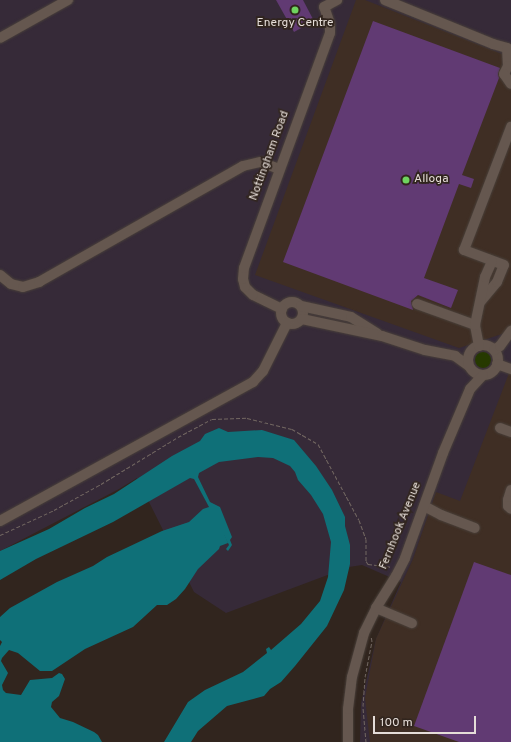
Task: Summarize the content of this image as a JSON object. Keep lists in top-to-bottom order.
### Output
{
  "streets": {
    "street": ["Nottingham Road", "Fernhook Avenue"]
  },
  "places": ["Energy Centre", "Alloga"],
  "scale_bar": "100 m"
}
